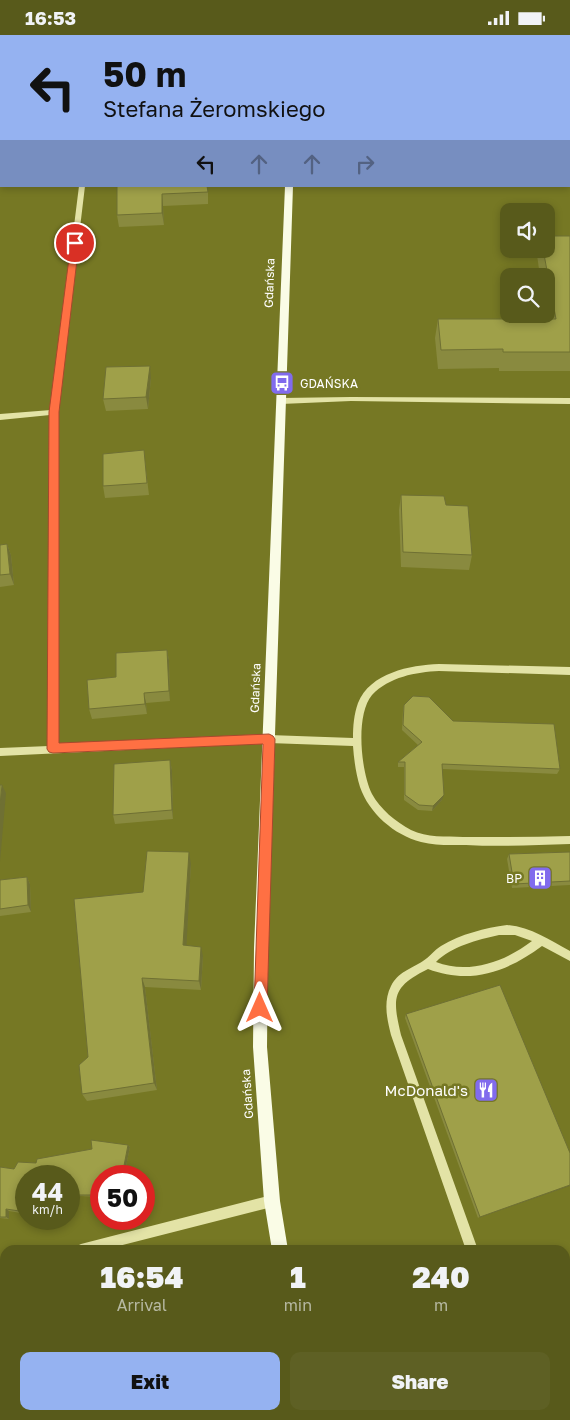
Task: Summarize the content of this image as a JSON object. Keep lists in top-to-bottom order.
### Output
{
  "streets": {
    "main road": ["Gdańska"]
  },
  "places": {
    "bus stop": ["GDAŃSKA"],
    "building": ["BP"],
    "restaurant": ["McDonald's"]
  },
  "page": {
    "status": "16:53",
    "turn": ["50 m", "Stefana Żeromskiego"],
    "speed": "44 km/h",
    "limit": "50",
    "eta": [
      "16:54",
      "Arrival",
      "1",
      "min",
      "240",
      "m"
    ],
    "buttons": ["Exit", "Share"]
  }
}
